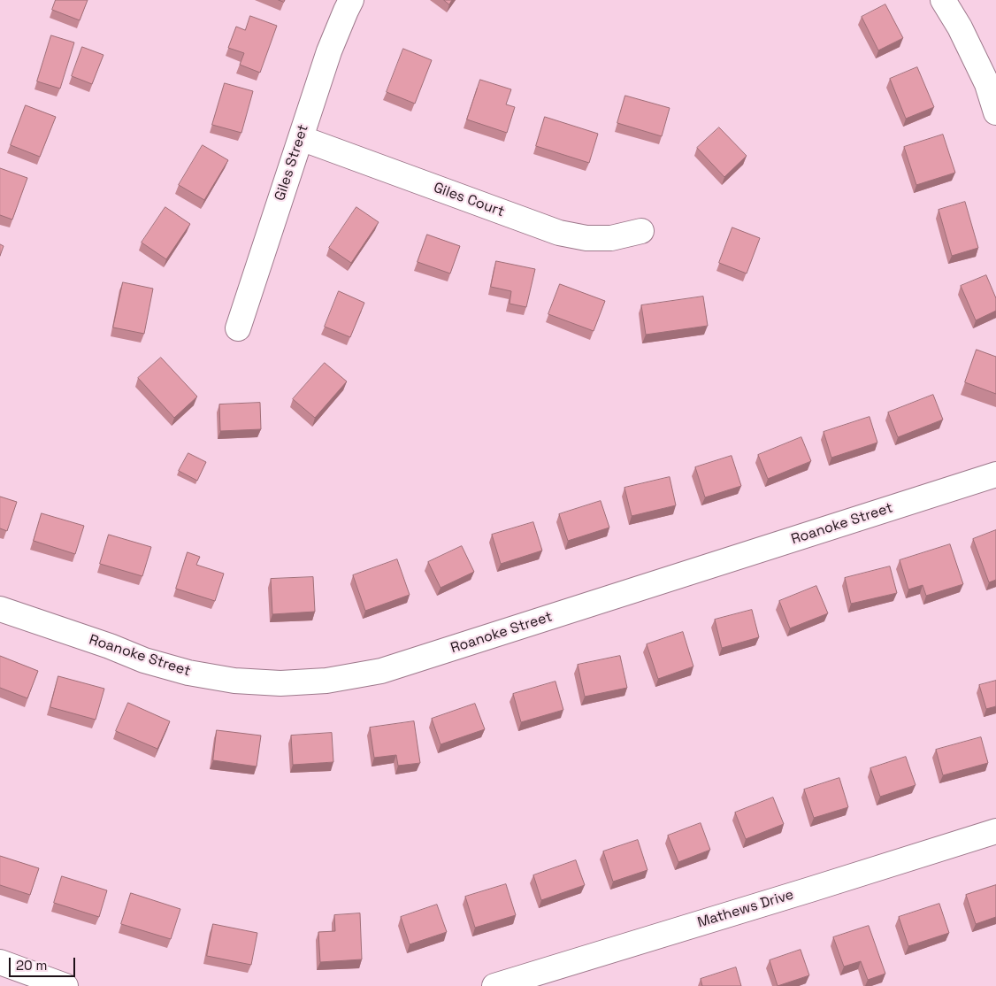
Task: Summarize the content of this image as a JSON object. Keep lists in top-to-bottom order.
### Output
{
  "streets": {
    "street": [
      "Giles Street",
      "Giles Court",
      "Roanoke Street",
      "Mathews Drive"
    ]
  },
  "crossings": [
    ["Giles Street", "Giles Court"]
  ],
  "scale_bar": "20 m"
}
